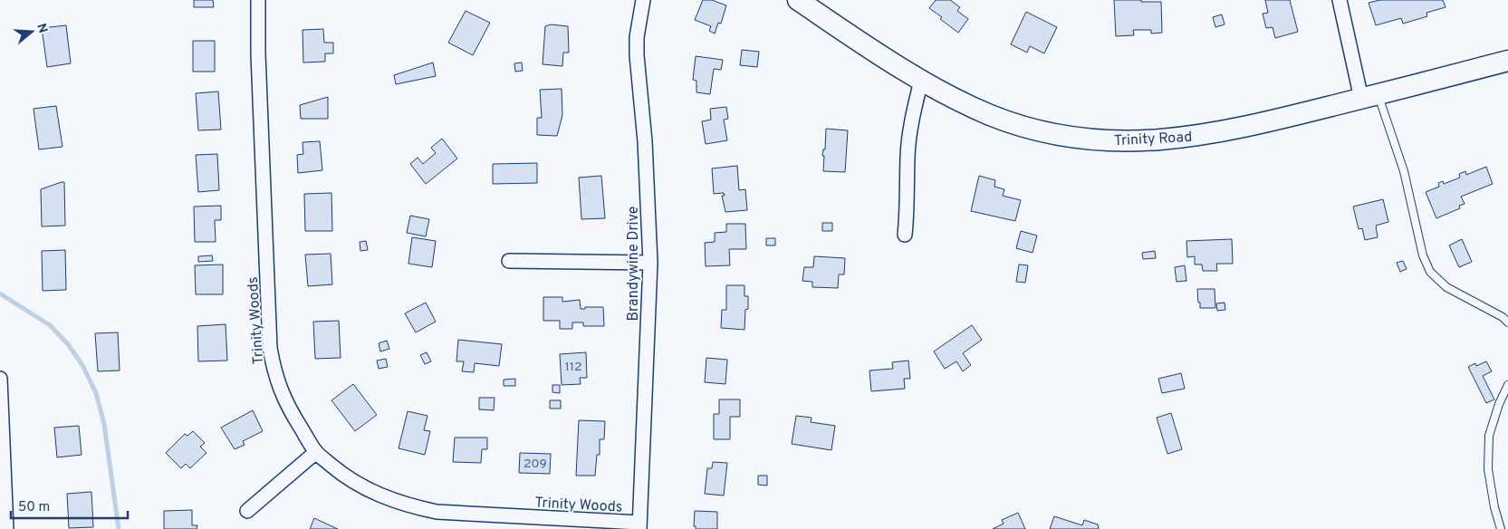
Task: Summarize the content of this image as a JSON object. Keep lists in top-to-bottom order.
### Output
{
  "streets": {
    "main road": ["Trinity Road"],
    "street": ["Brandywine Drive", "Trinity Woods"]
  },
  "crossings": [
    ["Brandywine Drive", "Trinity Woods"]
  ],
  "house_numbers": ["112", "209"],
  "scale_bar": "50 m",
  "north": "right"
}
